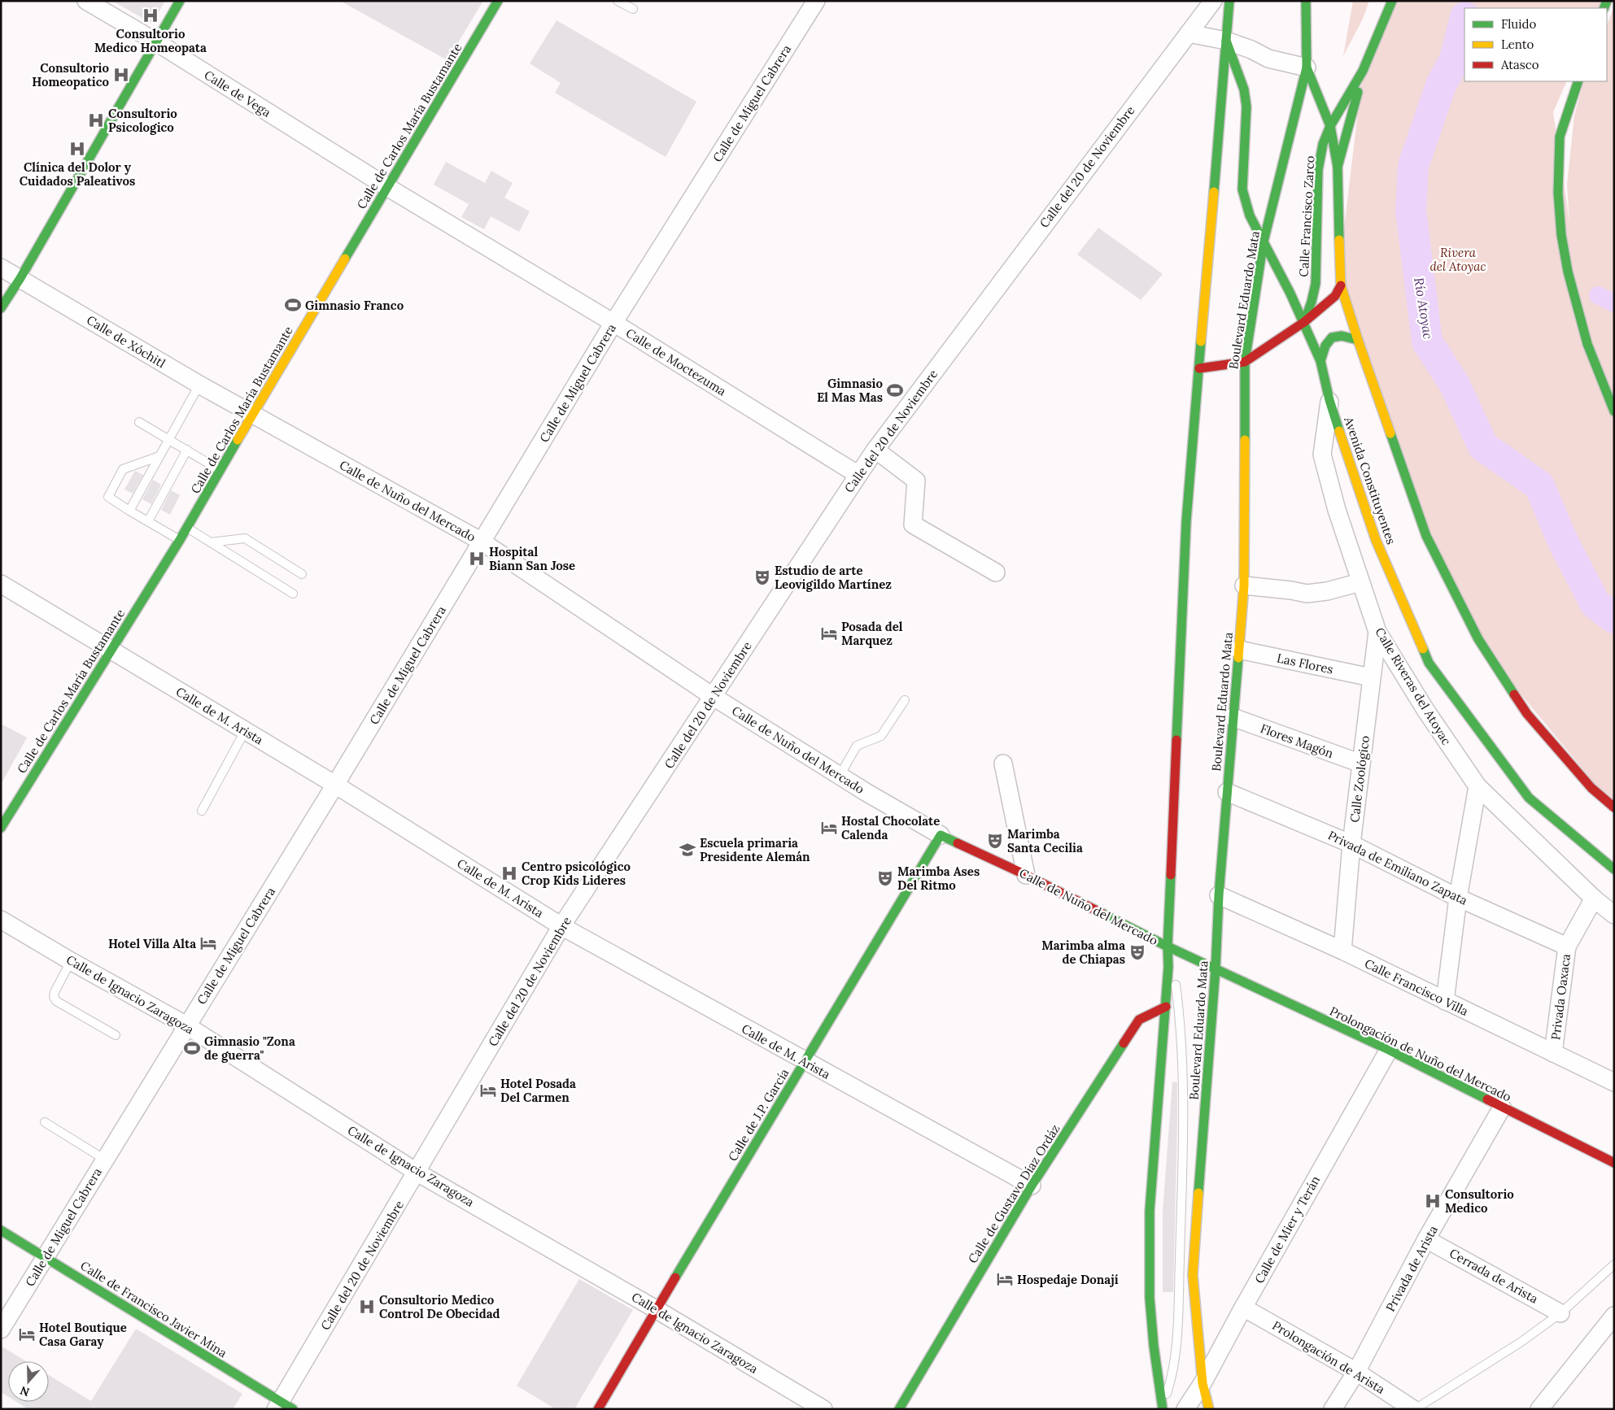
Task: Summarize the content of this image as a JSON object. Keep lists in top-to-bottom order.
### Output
{
  "streets": {
    "main road": [
      "Calle de Carlos María Bustamante",
      "Calle Francisco Zarco",
      "Boulevard Eduardo Mata",
      "Avenida Constituyentes",
      "Calle de Nuño del Mercado",
      "Prolongación de Nuño del Mercado",
      "Calle de J.P. García",
      "Calle de Gustavo Díaz Ordáz",
      "Calle de Francisco Javier Mina"
    ],
    "street": [
      "Calle de Vega",
      "Calle de Miguel Cabrera",
      "Calle del 20 de Noviembre",
      "Calle de Xóchitl",
      "Calle de Moctezuma",
      "Las Flores",
      "Calle Riveras del Atoyac",
      "Calle de M. Arista",
      "Flores Magón",
      "Calle Zoológico",
      "Privada de Emiliano Zapata",
      "Calle Francisco Villa",
      "Calle de Ignacio Zaragoza",
      "Privada Oaxaca",
      "Calle de Mier y Terán",
      "Privada de Arista",
      "Cerrada de Arista",
      "Prolongación de Arista"
    ]
  },
  "crossings": [
    ["Calle de Vega", "Calle de Carlos María Bustamante"],
    ["Calle de Vega", "Calle de Moctezuma"],
    ["Calle de Miguel Cabrera", "Calle de Moctezuma"],
    ["Calle de Miguel Cabrera", "Calle de Nuño del Mercado"],
    ["Calle de Miguel Cabrera", "Calle de M. Arista"],
    ["Calle de Miguel Cabrera", "Calle de Ignacio Zaragoza"],
    ["Calle de Miguel Cabrera", "Calle de Francisco Javier Mina"],
    ["Calle de Carlos María Bustamante", "Calle de Xóchitl"],
    ["Calle de Carlos María Bustamante", "Calle de Moctezuma"],
    ["Calle de Carlos María Bustamante", "Calle de Nuño del Mercado"],
    ["Calle de Carlos María Bustamante", "Calle de M. Arista"],
    ["Calle del 20 de Noviembre", "Calle de Moctezuma"],
    ["Calle del 20 de Noviembre", "Calle de Nuño del Mercado"],
    ["Calle del 20 de Noviembre", "Calle de M. Arista"],
    ["Calle del 20 de Noviembre", "Calle de Ignacio Zaragoza"],
    ["Calle del 20 de Noviembre", "Calle de Francisco Javier Mina"],
    ["Calle Francisco Zarco", "Avenida Constituyentes"],
    ["Boulevard Eduardo Mata", "Avenida Constituyentes"],
    ["Boulevard Eduardo Mata", "Calle de Nuño del Mercado"],
    ["Boulevard Eduardo Mata", "Las Flores"],
    ["Boulevard Eduardo Mata", "Flores Magón"],
    ["Boulevard Eduardo Mata", "Privada de Emiliano Zapata"],
    ["Boulevard Eduardo Mata", "Calle Francisco Villa"],
    ["Boulevard Eduardo Mata", "Prolongación de Nuño del Mercado"],
    ["Boulevard Eduardo Mata", "Calle de Mier y Terán"],
    ["Calle de Xóchitl", "Calle de Nuño del Mercado"],
    ["Avenida Constituyentes", "Calle Riveras del Atoyac"],
    ["Calle de Nuño del Mercado", "Prolongación de Nuño del Mercado"],
    ["Calle de Nuño del Mercado", "Calle de J.P. García"],
    ["Las Flores", "Calle Zoológico"],
    ["Calle Riveras del Atoyac", "Calle Zoológico"],
    ["Calle Riveras del Atoyac", "Privada Oaxaca"],
    ["Calle de M. Arista", "Calle de J.P. García"],
    ["Calle de M. Arista", "Calle de Gustavo Díaz Ordáz"],
    ["Flores Magón", "Calle Zoológico"],
    ["Calle Zoológico", "Privada de Emiliano Zapata"],
    ["Calle Zoológico", "Calle Francisco Villa"],
    ["Privada de Emiliano Zapata", "Privada Oaxaca"],
    ["Calle Francisco Villa", "Privada Oaxaca"],
    ["Calle de Ignacio Zaragoza", "Calle de J.P. García"],
    ["Prolongación de Nuño del Mercado", "Calle de Mier y Terán"],
    ["Prolongación de Nuño del Mercado", "Privada de Arista"],
    ["Calle de Mier y Terán", "Prolongación de Arista"],
    ["Privada de Arista", "Cerrada de Arista"],
    ["Privada de Arista", "Prolongación de Arista"]
  ],
  "water": ["Río Atoyac"],
  "parks": ["Rivera del Atoyac"],
  "places": {
    "hospital": [
      "Consultorio Medico Homeopata",
      "Consultorio Homeopatico",
      "Consultorio Psicologico",
      "Clínica del Dolor y Cuidados Paleativos",
      "Hospital Biann San Jose",
      "Centro psicológico Crop Kids Lideres",
      "Consultorio Medico",
      "Consultorio Medico Control De Obecidad"
    ],
    "sports": ["Gimnasio Franco", "Gimnasio El Mas Mas", "Gimnasio \"Zona de guerra\""],
    "theatre": [
      "Estudio de arte Leovigildo Martínez",
      "Marimba Santa Cecilia",
      "Marimba Ases Del Ritmo",
      "Marimba alma de Chiapas"
    ],
    "hotel": [
      "Posada del Marquez",
      "Hostal Chocolate Calenda",
      "Hotel Villa Alta",
      "Hotel Posada Del Carmen",
      "Hospedaje Donají",
      "Hotel Boutique Casa Garay"
    ],
    "school or university": ["Escuela primaria Presidente Alemán"]
  },
  "legend": ["Fluido", "Lento", "Atasco"],
  "north": "bottom"
}
